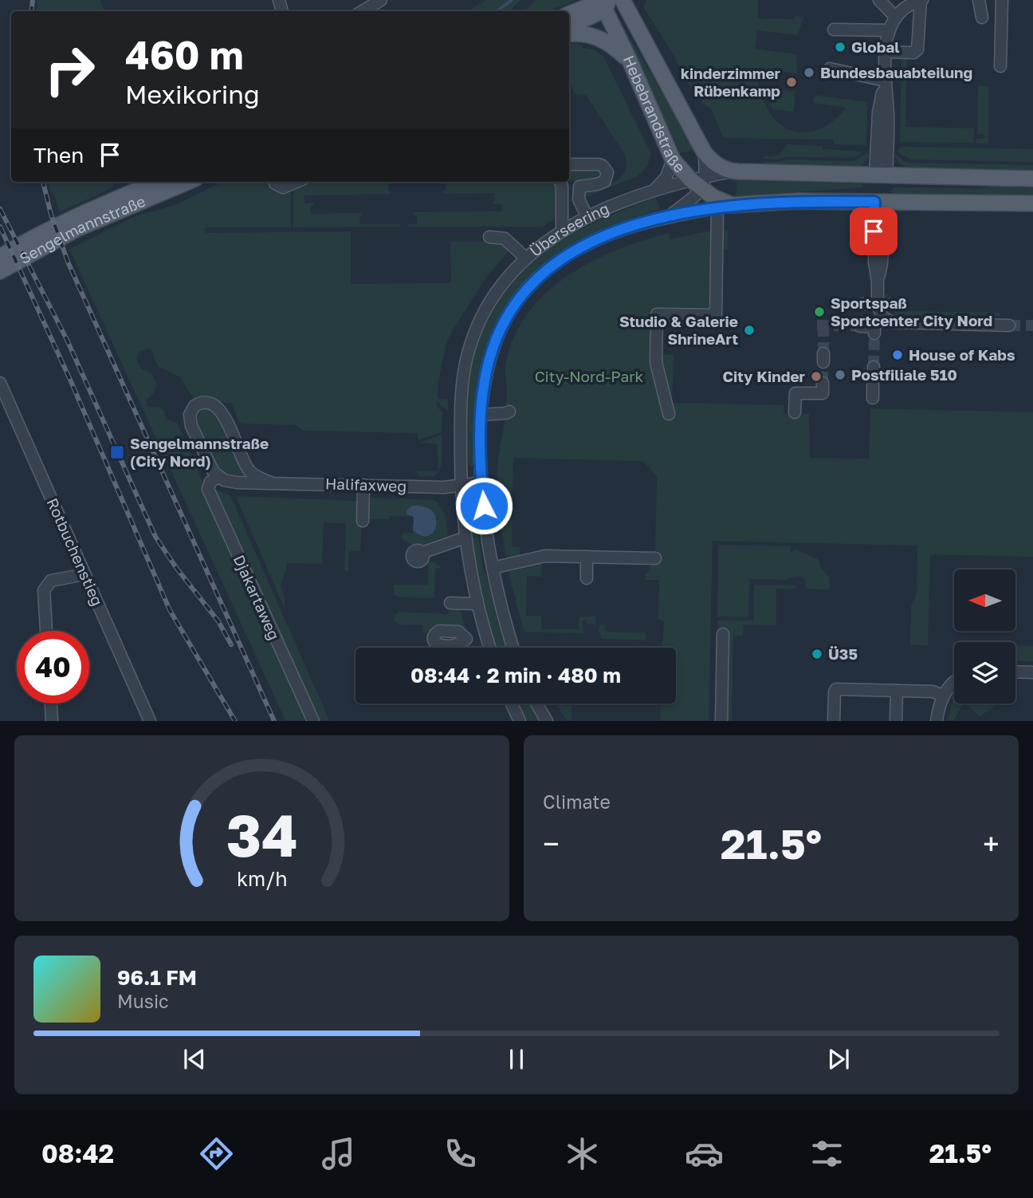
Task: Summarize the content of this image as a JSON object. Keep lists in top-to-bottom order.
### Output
{
  "streets": {
    "main road": ["Hebebrandstraße", "Sengelmannstraße", "Überseering"],
    "street": ["Halifaxweg", "Rotbuchenstieg", "Djakartaweg"]
  },
  "crossings": [
    ["Hebebrandstraße", "Überseering"],
    ["Überseering", "Halifaxweg"],
    ["Halifaxweg", "Djakartaweg"]
  ],
  "parks": ["City-Nord-Park"],
  "places": {
    "other": [
      "Global",
      "Bundesbauabteilung",
      "kinderzimmer Rübenkamp",
      "Sportspaß Sportcenter City Nord",
      "Studio & Galerie ShrineArt",
      "House of Kabs",
      "Postfiliale 510",
      "City Kinder",
      "Ü35"
    ],
    "transit": ["Sengelmannstraße (City Nord)"]
  },
  "north": "left",
  "page": {
    "turn": ["460 m", "Mexikoring"],
    "then": "Then",
    "limit": "40",
    "trip": "08:44 · 2 min · 480 m",
    "tile": "Climate",
    "heat": ["−", "21.5°", "+"],
    "song": ["96.1 FM", "Music"],
    "tabs": ["08:42", "21.5°"],
    "gauge": ["34", "km/h"]
  }
}
